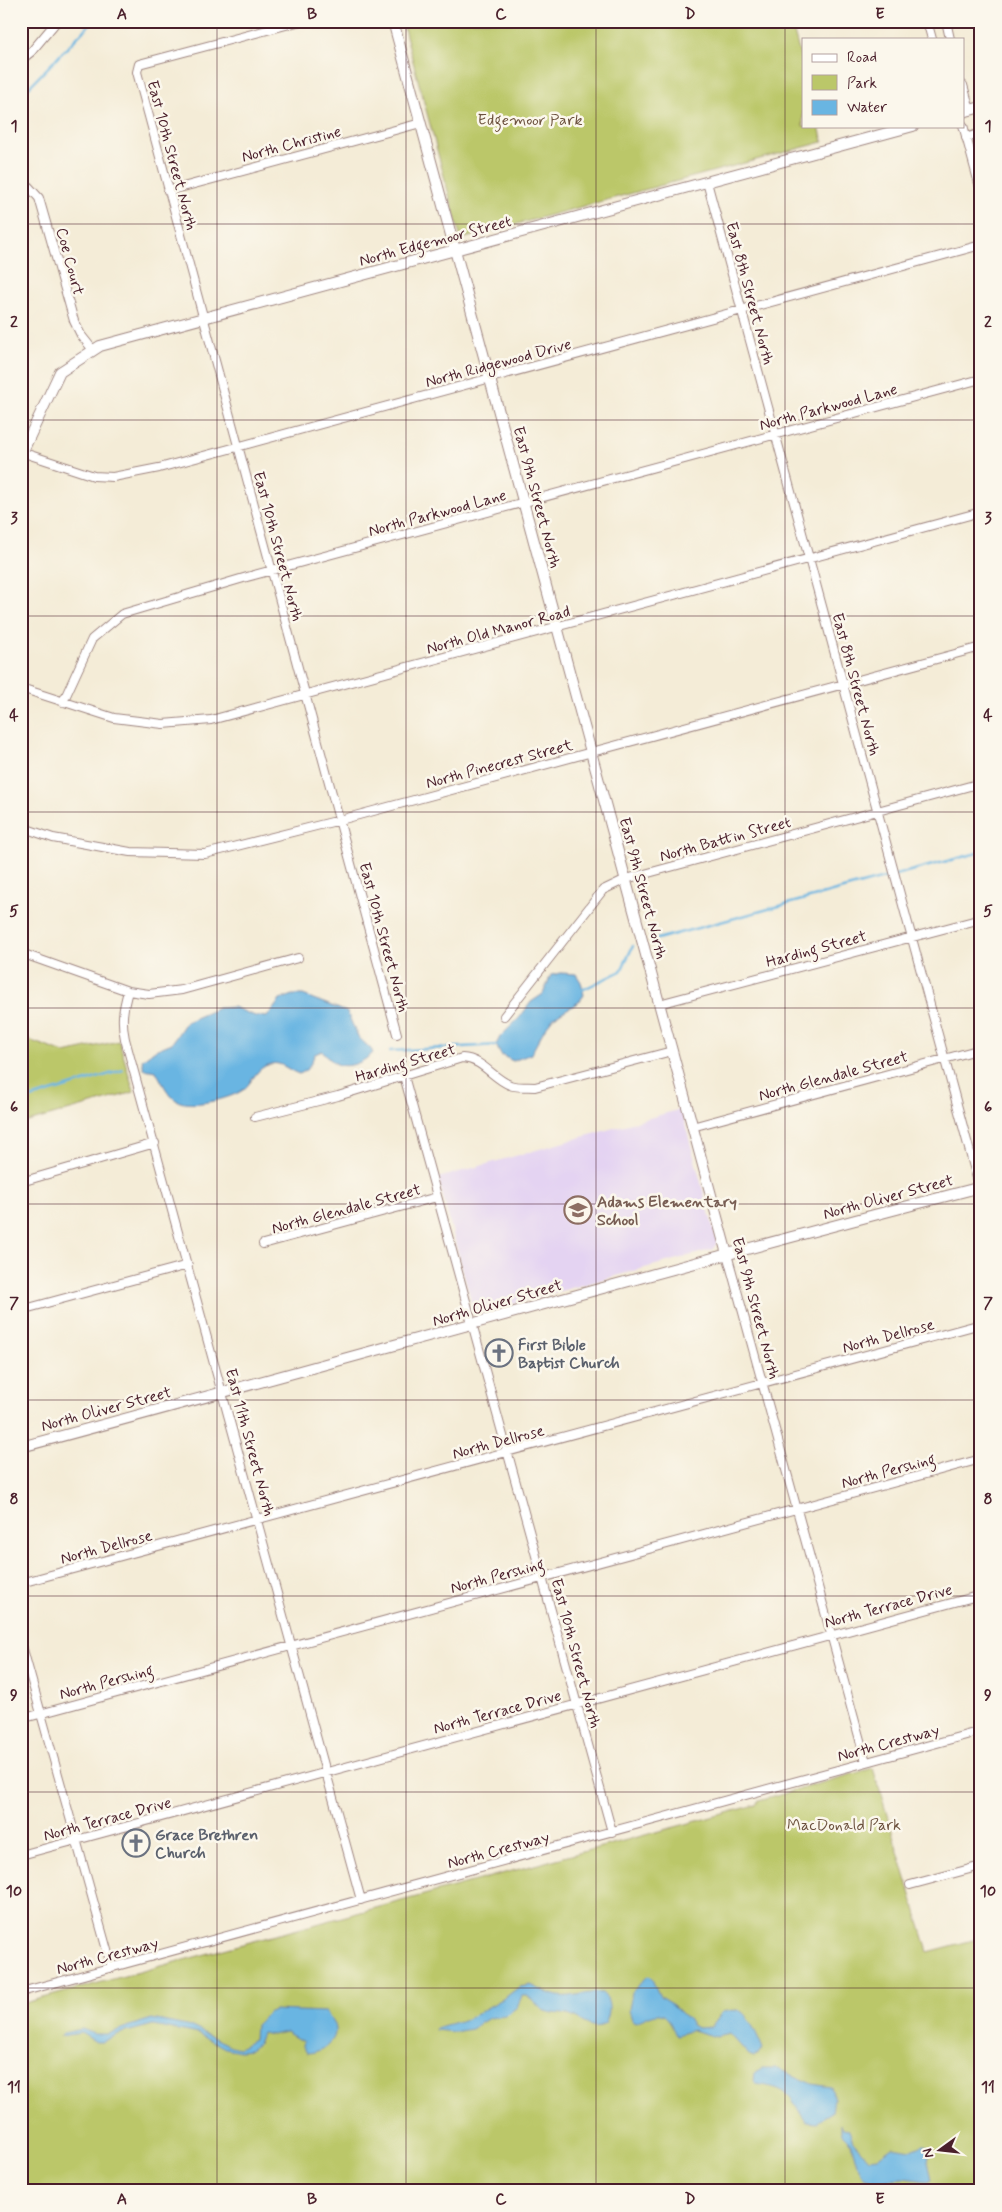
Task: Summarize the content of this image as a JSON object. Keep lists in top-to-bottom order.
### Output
{
  "streets": {
    "street": [
      "North Christine",
      "East 10th Street North",
      "North Edgemoor Street",
      "Coe Court",
      "East 8th Street North",
      "North Ridgewood Drive",
      "North Parkwood Lane",
      "East 9th Street North",
      "North Old Manor Road",
      "North Pinecrest Street",
      "North Battin Street",
      "Harding Street",
      "North Glendale Street",
      "North Oliver Street",
      "North Dellrose",
      "East 11th Street North",
      "North Pershing",
      "North Terrace Drive",
      "North Crestway"
    ]
  },
  "crossings": [
    ["North Christine", "East 10th Street North"],
    ["North Christine", "East 9th Street North"],
    ["East 10th Street North", "North Edgemoor Street"],
    ["East 10th Street North", "North Ridgewood Drive"],
    ["East 10th Street North", "North Parkwood Lane"],
    ["East 10th Street North", "North Old Manor Road"],
    ["East 10th Street North", "North Pinecrest Street"],
    ["East 10th Street North", "Harding Street"],
    ["East 10th Street North", "North Glendale Street"],
    ["East 10th Street North", "North Oliver Street"],
    ["East 10th Street North", "North Dellrose"],
    ["East 10th Street North", "North Pershing"],
    ["East 10th Street North", "North Terrace Drive"],
    ["East 10th Street North", "North Crestway"],
    ["North Edgemoor Street", "Coe Court"],
    ["North Edgemoor Street", "East 8th Street North"],
    ["North Edgemoor Street", "North Ridgewood Drive"],
    ["North Edgemoor Street", "East 9th Street North"],
    ["East 8th Street North", "North Ridgewood Drive"],
    ["East 8th Street North", "North Parkwood Lane"],
    ["East 8th Street North", "North Old Manor Road"],
    ["East 8th Street North", "North Pinecrest Street"],
    ["East 8th Street North", "North Battin Street"],
    ["East 8th Street North", "Harding Street"],
    ["East 8th Street North", "North Glendale Street"],
    ["East 8th Street North", "North Oliver Street"],
    ["North Ridgewood Drive", "East 9th Street North"],
    ["North Parkwood Lane", "East 9th Street North"],
    ["North Parkwood Lane", "North Old Manor Road"],
    ["East 9th Street North", "North Old Manor Road"],
    ["East 9th Street North", "North Pinecrest Street"],
    ["East 9th Street North", "North Battin Street"],
    ["East 9th Street North", "Harding Street"],
    ["East 9th Street North", "North Glendale Street"],
    ["East 9th Street North", "North Oliver Street"],
    ["East 9th Street North", "North Dellrose"],
    ["East 9th Street North", "North Pershing"],
    ["East 9th Street North", "North Terrace Drive"],
    ["East 9th Street North", "North Crestway"],
    ["North Oliver Street", "East 11th Street North"],
    ["North Dellrose", "East 11th Street North"],
    ["East 11th Street North", "North Pershing"],
    ["East 11th Street North", "North Terrace Drive"],
    ["East 11th Street North", "North Crestway"]
  ],
  "parks": ["Edgemoor Park", "MacDonald Park"],
  "places": {
    "school or university": ["Adams Elementary School"],
    "church": ["First Bible Baptist Church", "Grace Brethren Church"]
  },
  "legend": ["Road", "Park", "Water"],
  "north": "left",
  "grid": {
    "columns": [
      "A",
      "B",
      "C",
      "D",
      "E"
    ],
    "rows": [
      "1",
      "2",
      "3",
      "4",
      "5",
      "6",
      "7",
      "8",
      "9",
      "10",
      "11"
    ]
  }
}
